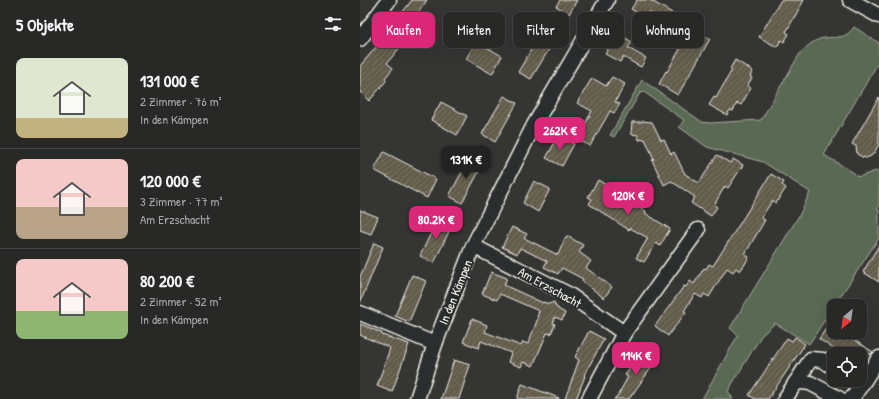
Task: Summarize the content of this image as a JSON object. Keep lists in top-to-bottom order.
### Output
{
  "streets": {
    "street": ["Am Erzschacht", "In den Kämpen"]
  },
  "crossings": [
    ["Am Erzschacht", "In den Kämpen"]
  ],
  "north": "bottom left",
  "page": {
    "heading": "5 Objekte",
    "chip": [
      "Kaufen",
      "Mieten",
      "Filter",
      "Neu",
      "Wohnung"
    ],
    "list": [
      {
        "name": "131 000 €",
        "note": "2 Zimmer · 76 m² · In den Kämpen"
      },
      {
        "name": "120 000 €",
        "note": "3 Zimmer · 77 m² · Am Erzschacht"
      },
      {
        "name": "80 200 €",
        "note": "2 Zimmer · 52 m² · In den Kämpen"
      }
    ],
    "price": [
      "262K €",
      "131K €",
      "120K €",
      "80.2K €",
      "114K €"
    ]
  }
}
